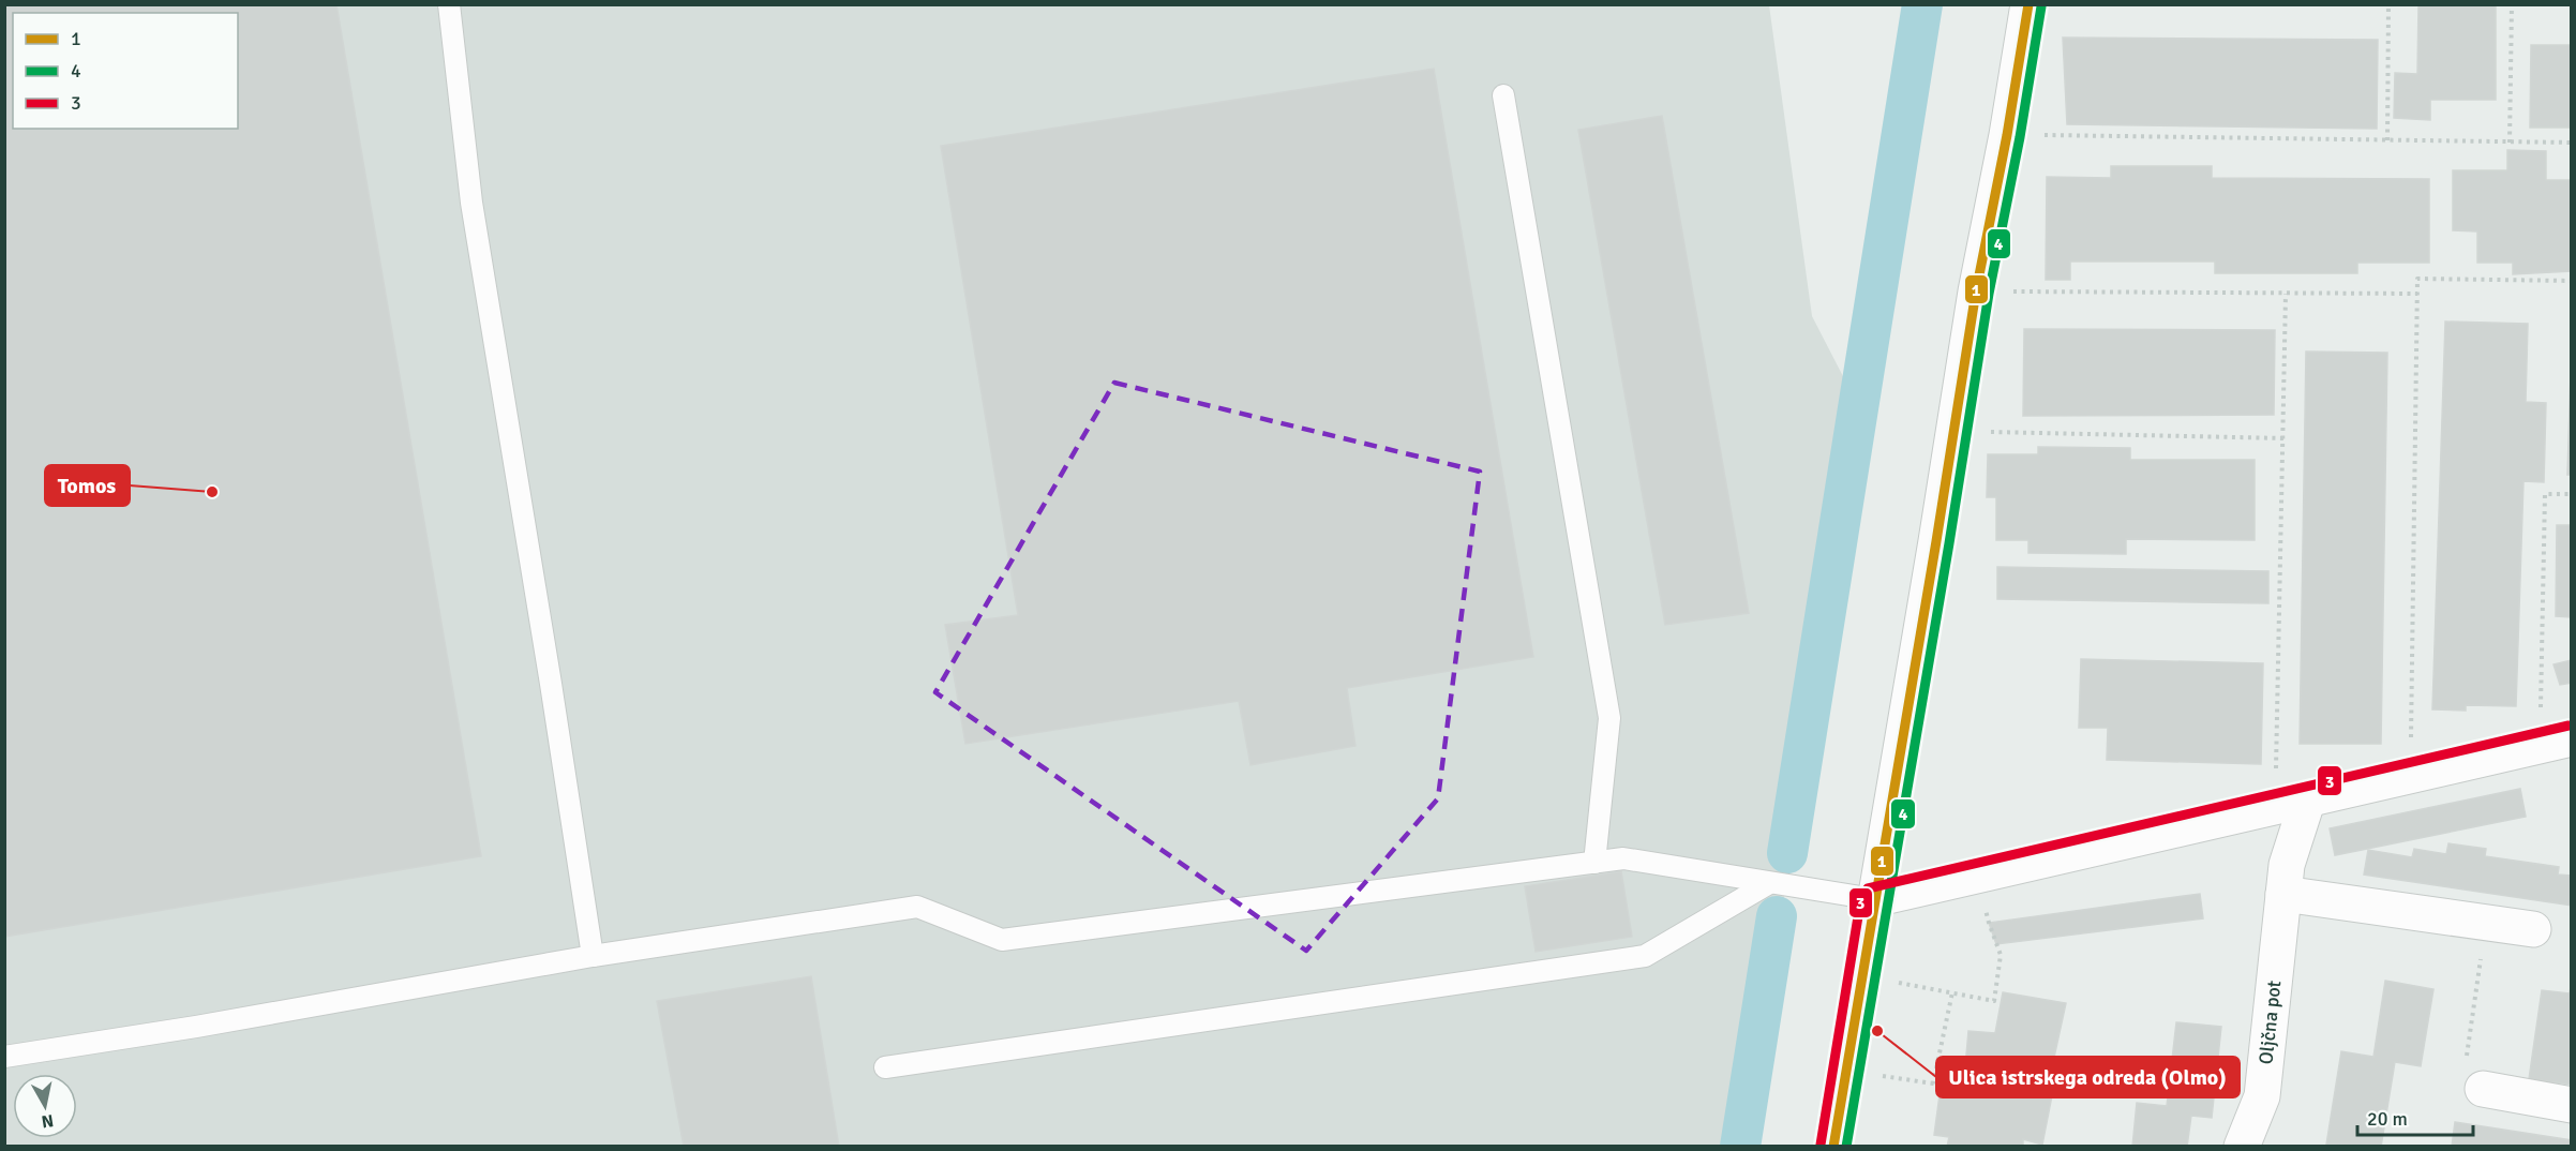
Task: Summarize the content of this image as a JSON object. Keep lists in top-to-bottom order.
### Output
{
  "streets": {
    "street": ["Oljčna pot"]
  },
  "places": ["Tomos", "Ulica istrskega odreda (Olmo)"],
  "lines": ["transit line 1", "transit line 4", "transit line 3"],
  "legend": ["1", "4", "3"],
  "scale_bar": "20 m",
  "north": "bottom"
}
